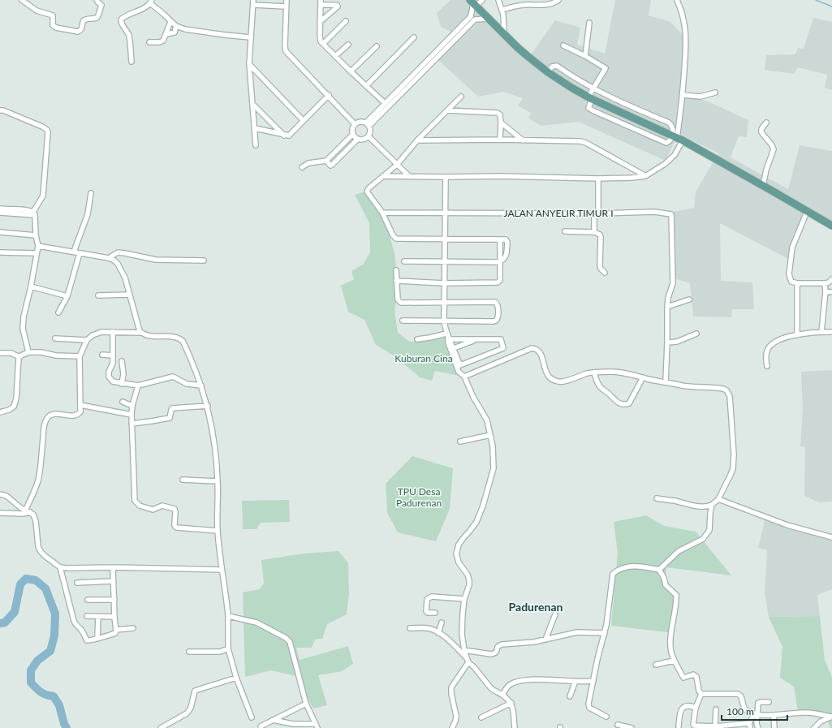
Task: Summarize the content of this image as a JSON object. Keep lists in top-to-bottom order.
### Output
{
  "streets": {
    "street": ["JALAN ANYELIR TIMUR I"]
  },
  "districts": ["Padurenan"],
  "parks": ["Kuburan Cina", "TPU Desa Padurenan"],
  "scale_bar": "100 m"
}
